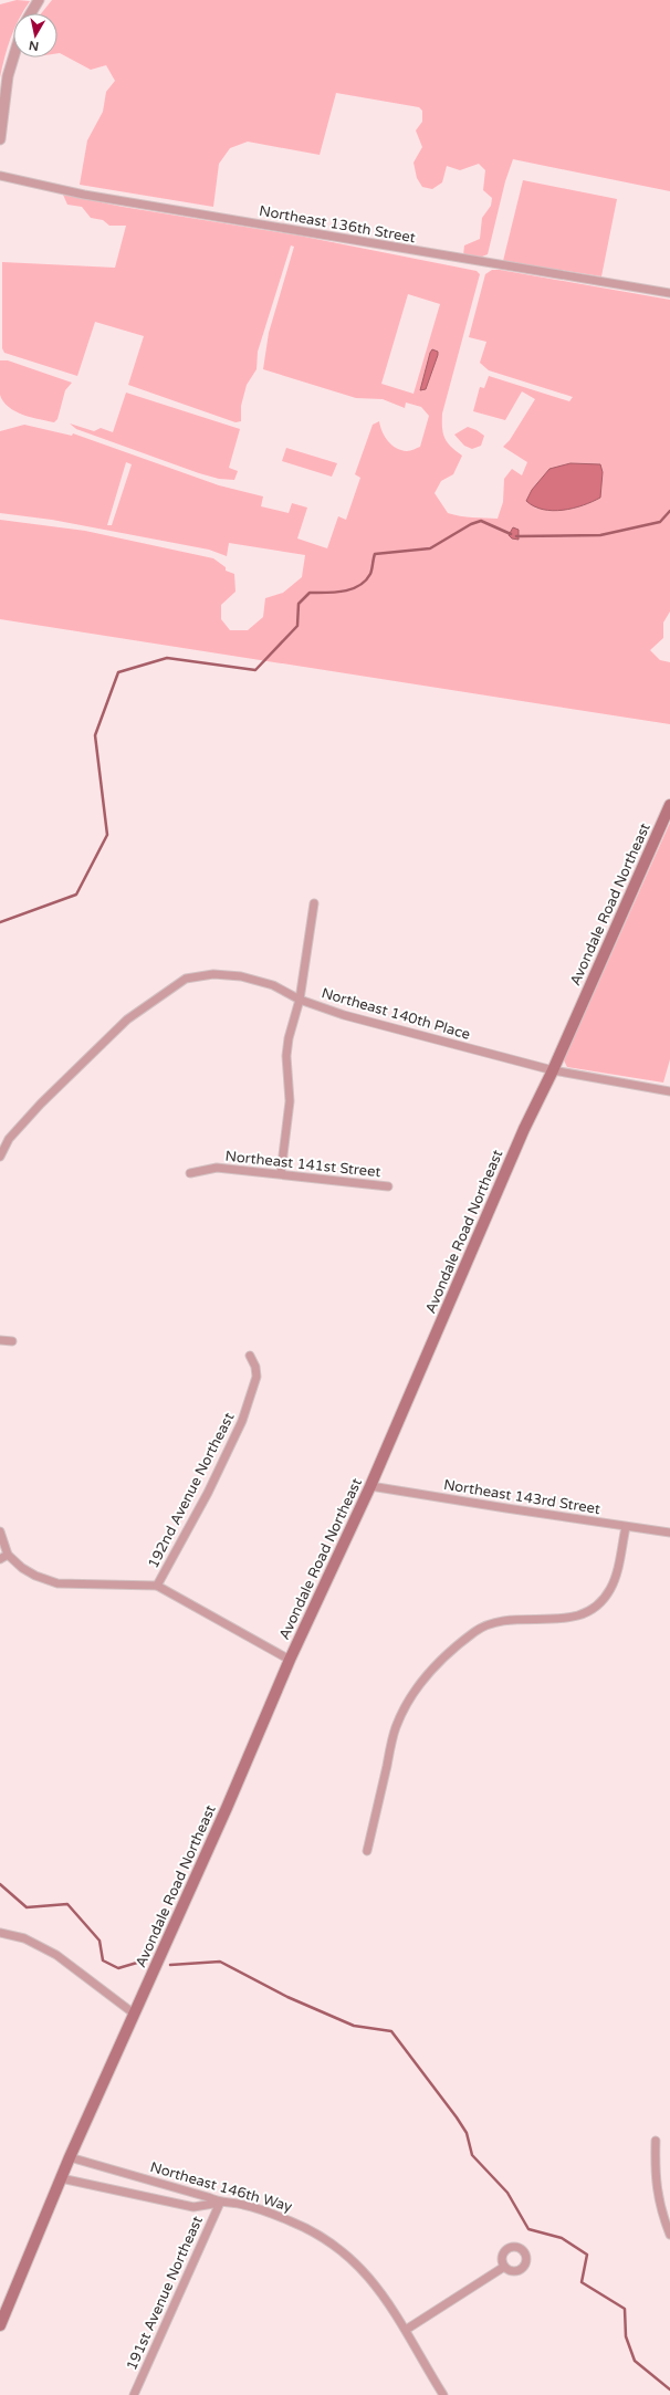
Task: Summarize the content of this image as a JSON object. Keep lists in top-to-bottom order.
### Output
{
  "streets": {
    "main road": ["Avondale Road Northeast"],
    "street": [
      "Northeast 136th Street",
      "Northeast 140th Place",
      "Northeast 141st Street",
      "192nd Avenue Northeast",
      "Northeast 143rd Street",
      "Northeast 146th Way",
      "191st Avenue Northeast"
    ]
  },
  "crossings": [
    ["Avondale Road Northeast", "Northeast 140th Place"],
    ["Avondale Road Northeast", "Northeast 143rd Street"],
    ["Avondale Road Northeast", "Northeast 146th Way"],
    ["Northeast 146th Way", "191st Avenue Northeast"]
  ],
  "north": "bottom"
}
